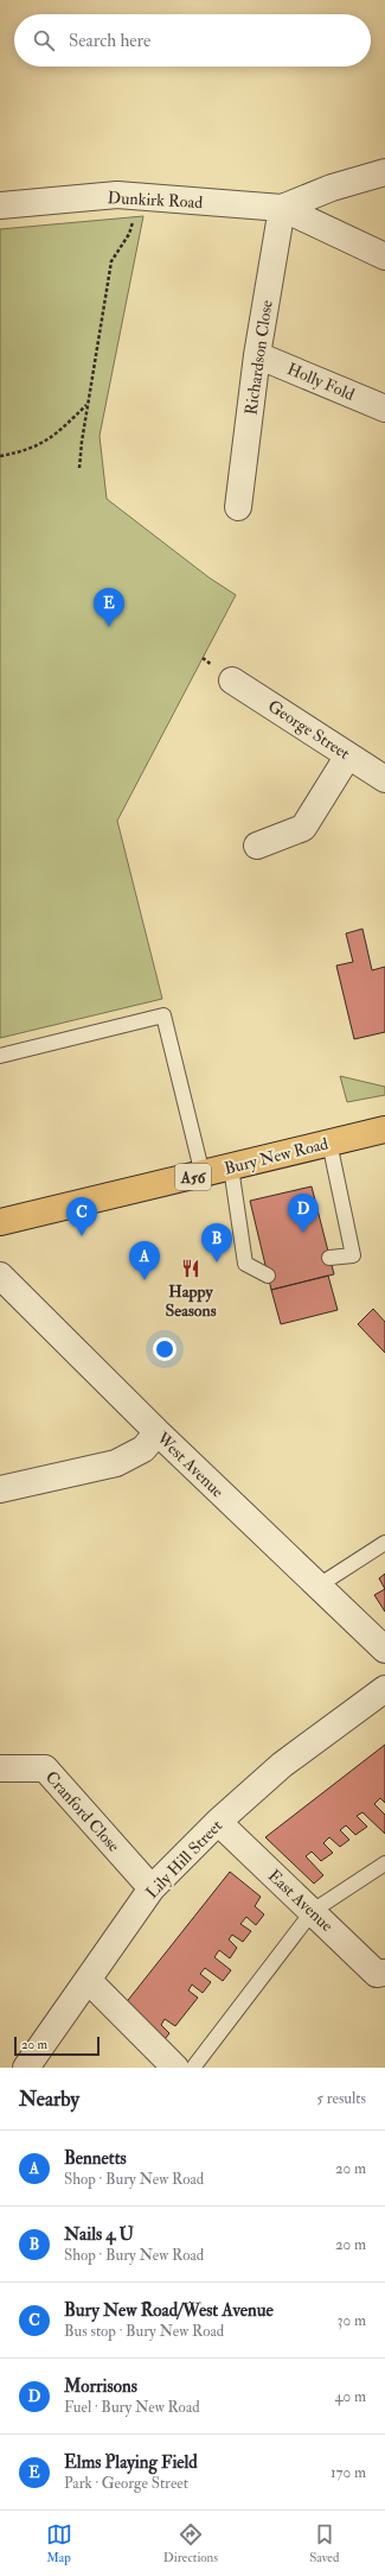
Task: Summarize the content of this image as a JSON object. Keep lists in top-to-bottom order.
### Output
{
  "streets": {
    "highway": ["Bury New Road", "A56"],
    "street": [
      "Dunkirk Road",
      "Richardson Close",
      "Holly Fold",
      "George Street",
      "West Avenue",
      "Cranford Close",
      "Lily Hill Street",
      "East Avenue"
    ]
  },
  "crossings": [
    ["Dunkirk Road", "Richardson Close"],
    ["Richardson Close", "Holly Fold"],
    ["Cranford Close", "Lily Hill Street"],
    ["Lily Hill Street", "East Avenue"]
  ],
  "places": {
    "restaurant": ["Happy Seasons"]
  },
  "scale_bar": "20 m",
  "page": {
    "search": "Search here",
    "pins": [
      "E",
      "D",
      "C",
      "B",
      "A"
    ],
    "scale": "20 m",
    "heading": ["Nearby", "5 results"],
    "list": [
      {
        "mark": "A",
        "name": "Bennetts",
        "note": "Shop · Bury New Road",
        "value": "20 m"
      },
      {
        "mark": "B",
        "name": "Nails 4 U",
        "note": "Shop · Bury New Road",
        "value": "20 m"
      },
      {
        "mark": "C",
        "name": "Bury New Road/West Avenue",
        "note": "Bus stop · Bury New Road",
        "value": "30 m"
      },
      {
        "mark": "D",
        "name": "Morrisons",
        "note": "Fuel · Bury New Road",
        "value": "40 m"
      },
      {
        "mark": "E",
        "name": "Elms Playing Field",
        "note": "Park · George Street",
        "value": "170 m"
      }
    ],
    "nav": ["Map", "Directions", "Saved"]
  }
}
